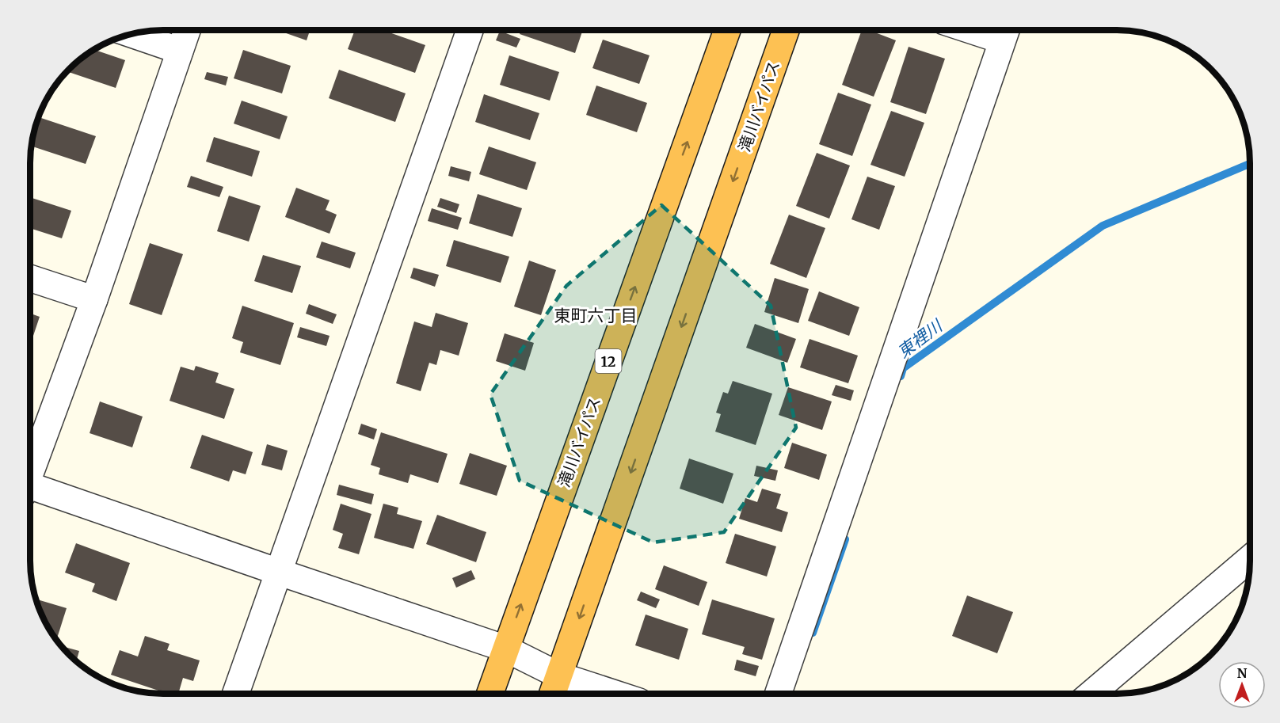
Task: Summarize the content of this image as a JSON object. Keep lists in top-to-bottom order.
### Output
{
  "streets": {
    "highway": ["滝川バイパス", "12"]
  },
  "districts": ["東町六丁目"],
  "water": ["東裡川"],
  "north": "top"
}
